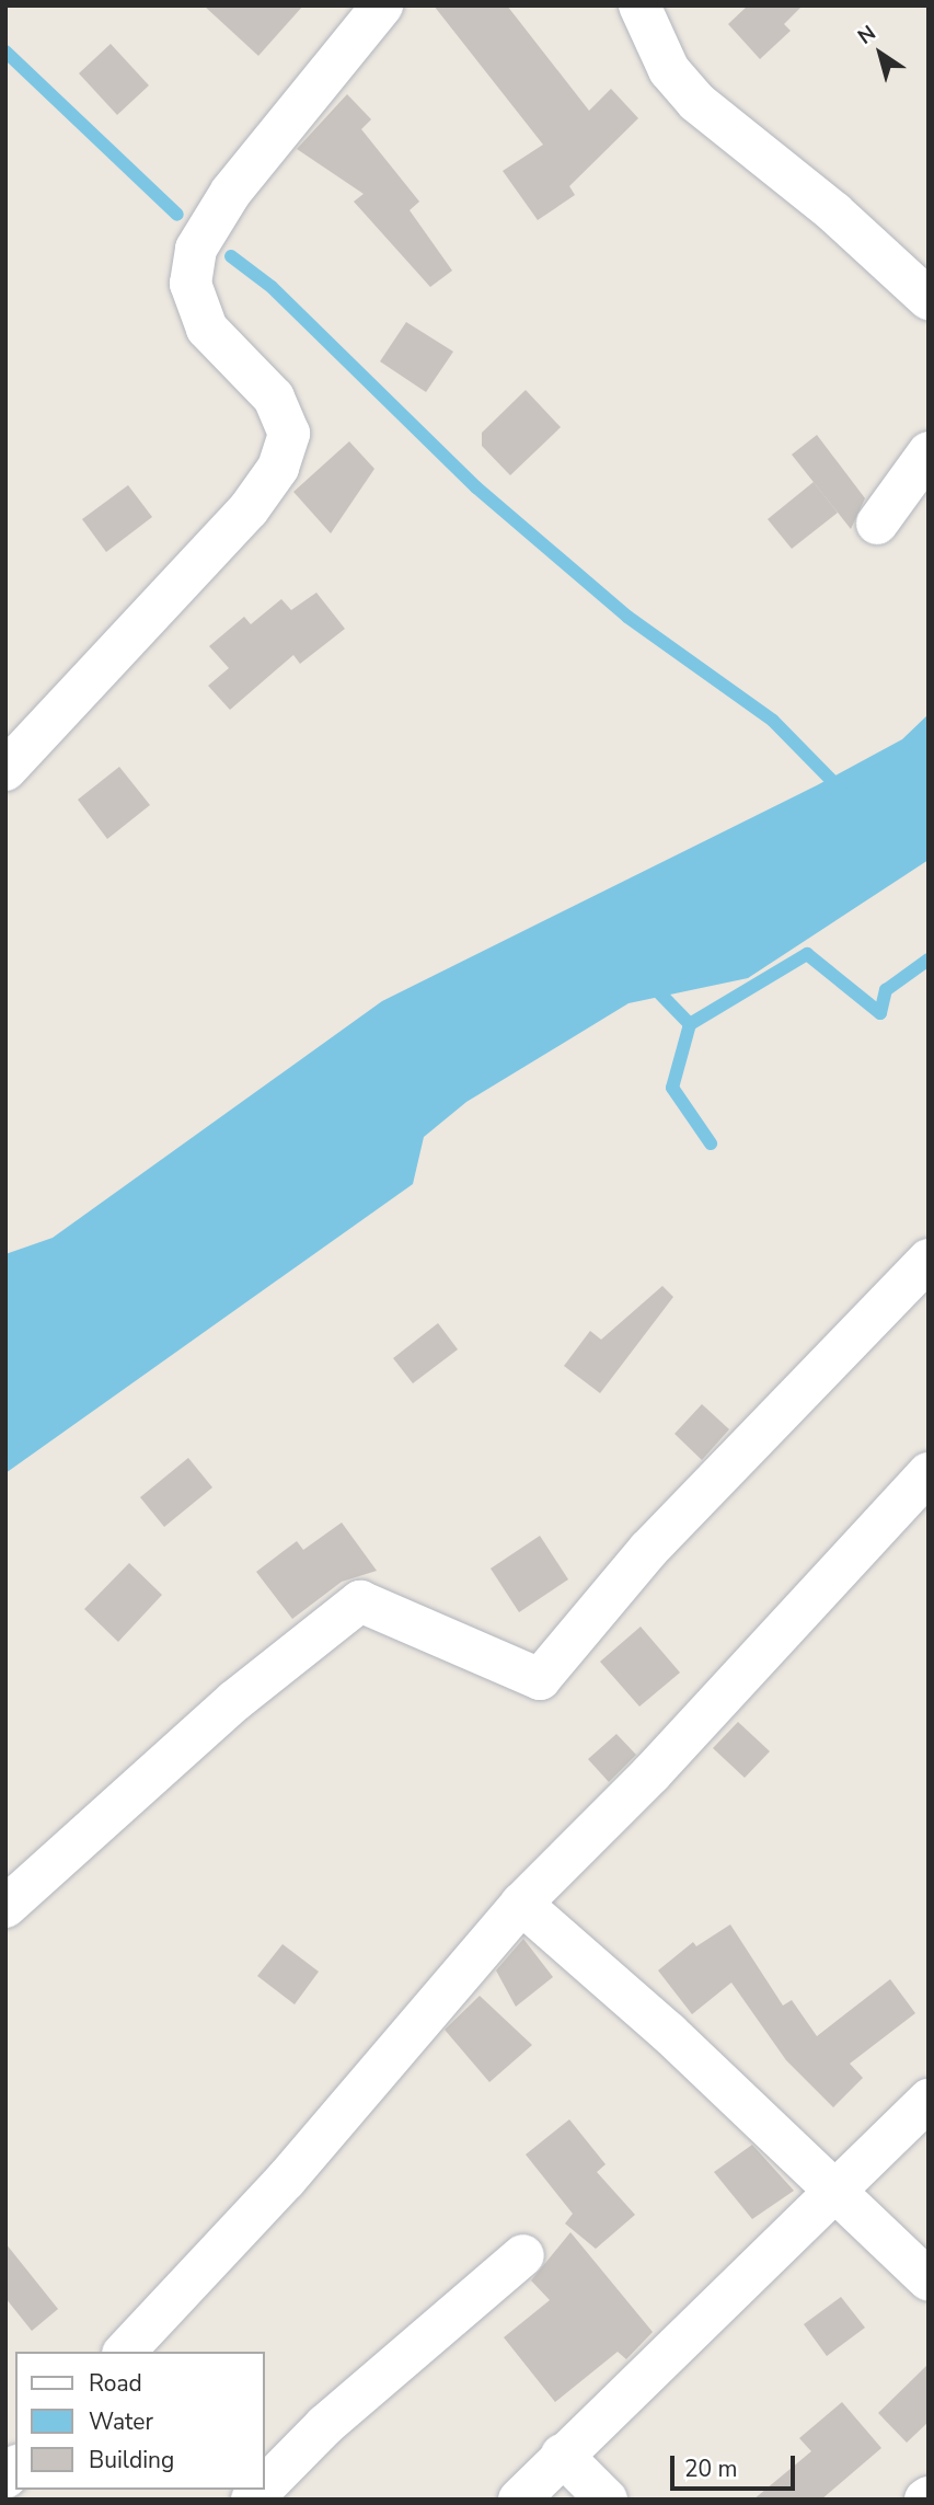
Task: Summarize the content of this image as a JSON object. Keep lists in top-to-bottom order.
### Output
{
  "legend": ["Road", "Water", "Building"],
  "scale_bar": "20 m",
  "north": "top left"
}
